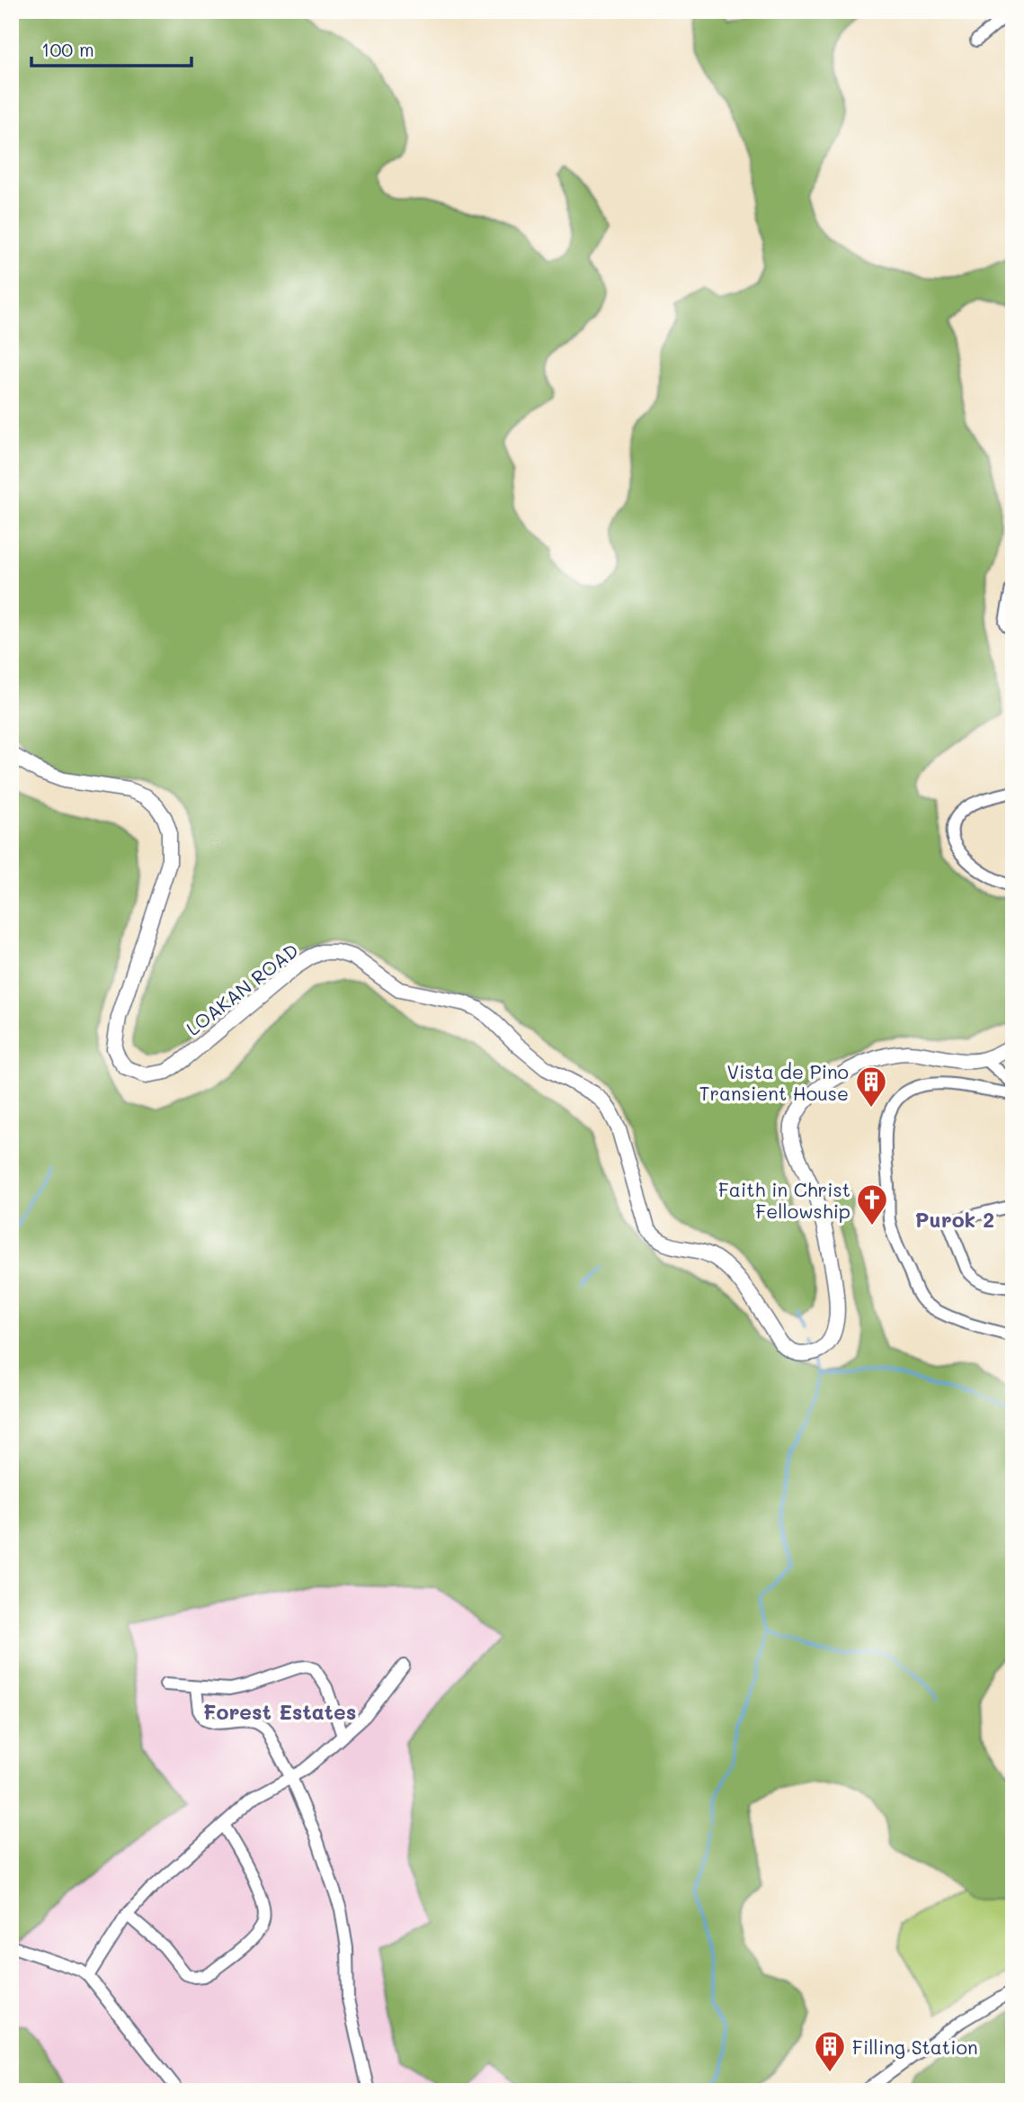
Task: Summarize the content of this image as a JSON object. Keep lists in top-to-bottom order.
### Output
{
  "streets": {
    "main road": ["LOAKAN ROAD"]
  },
  "districts": ["Purok 2", "Forest Estates"],
  "places": {
    "building": ["Vista de Pino Transient House", "Filling Station"],
    "church": ["Faith in Christ Fellowship"]
  },
  "scale_bar": "100 m"
}
